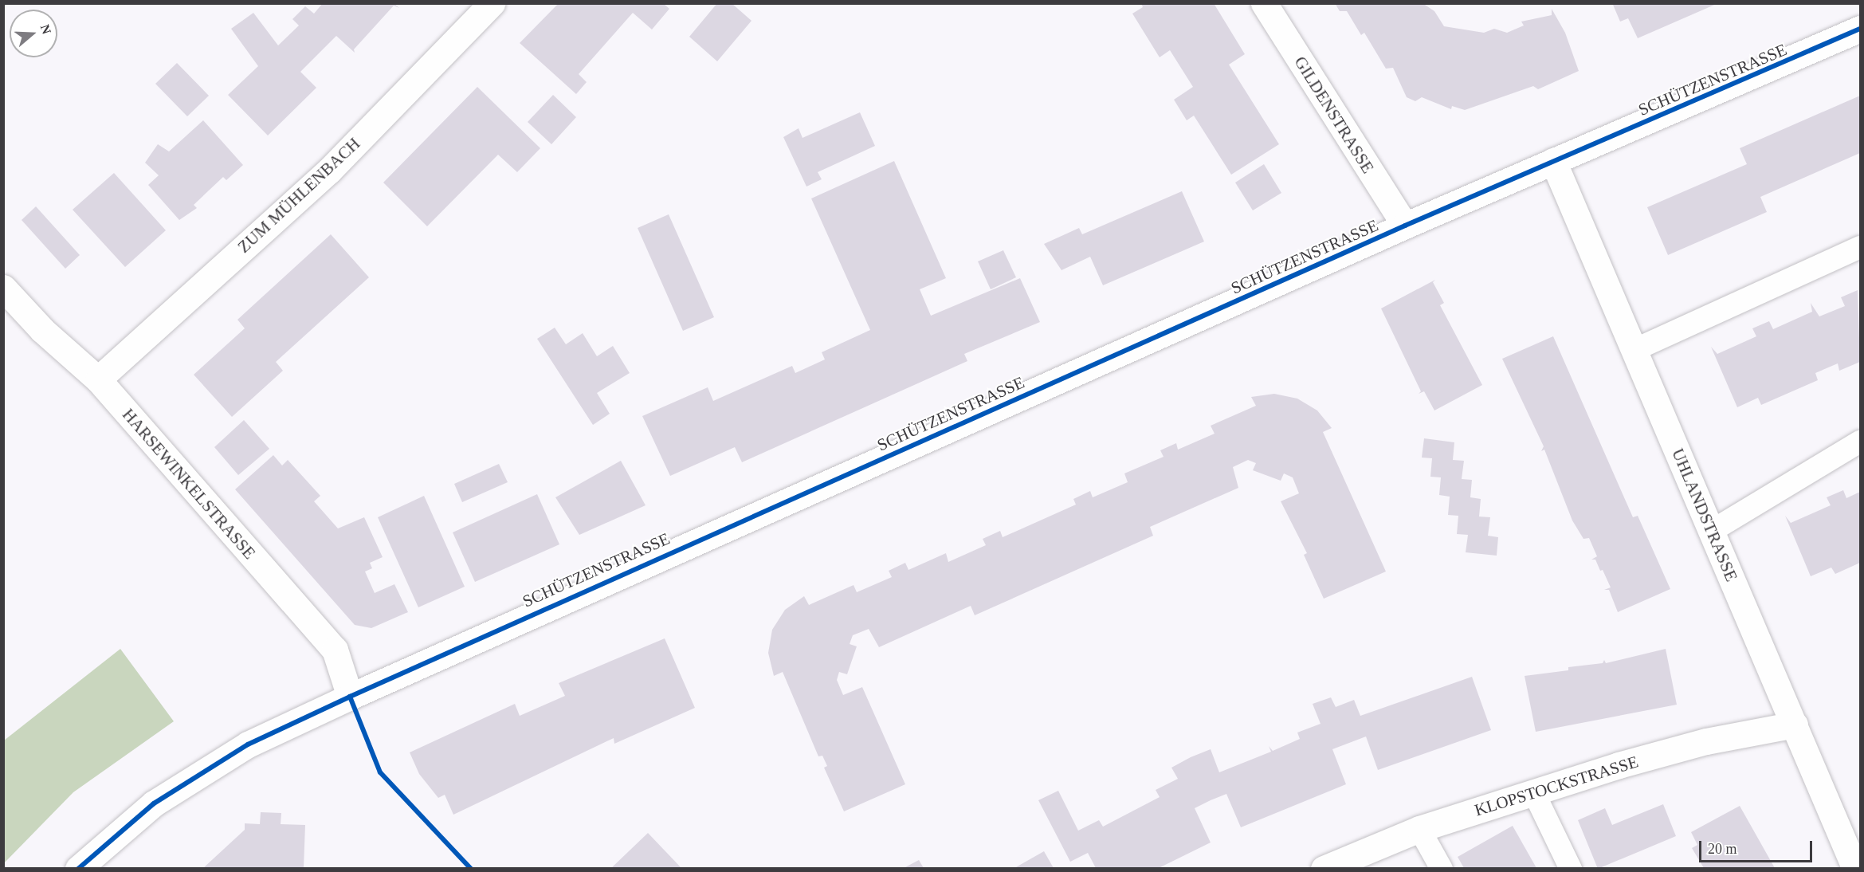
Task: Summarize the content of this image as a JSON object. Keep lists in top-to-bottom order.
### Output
{
  "streets": {
    "street": [
      "SCHÜTZENSTRASSE",
      "GILDENSTRASSE",
      "ZUM MÜHLENBACH",
      "HARSEWINKELSTRASSE",
      "UHLANDSTRASSE",
      "KLOPSTOCKSTRASSE"
    ]
  },
  "crossings": [
    ["SCHÜTZENSTRASSE", "GILDENSTRASSE"],
    ["SCHÜTZENSTRASSE", "HARSEWINKELSTRASSE"],
    ["SCHÜTZENSTRASSE", "UHLANDSTRASSE"],
    ["ZUM MÜHLENBACH", "HARSEWINKELSTRASSE"],
    ["UHLANDSTRASSE", "KLOPSTOCKSTRASSE"]
  ],
  "scale_bar": "20 m",
  "north": "right"
}
